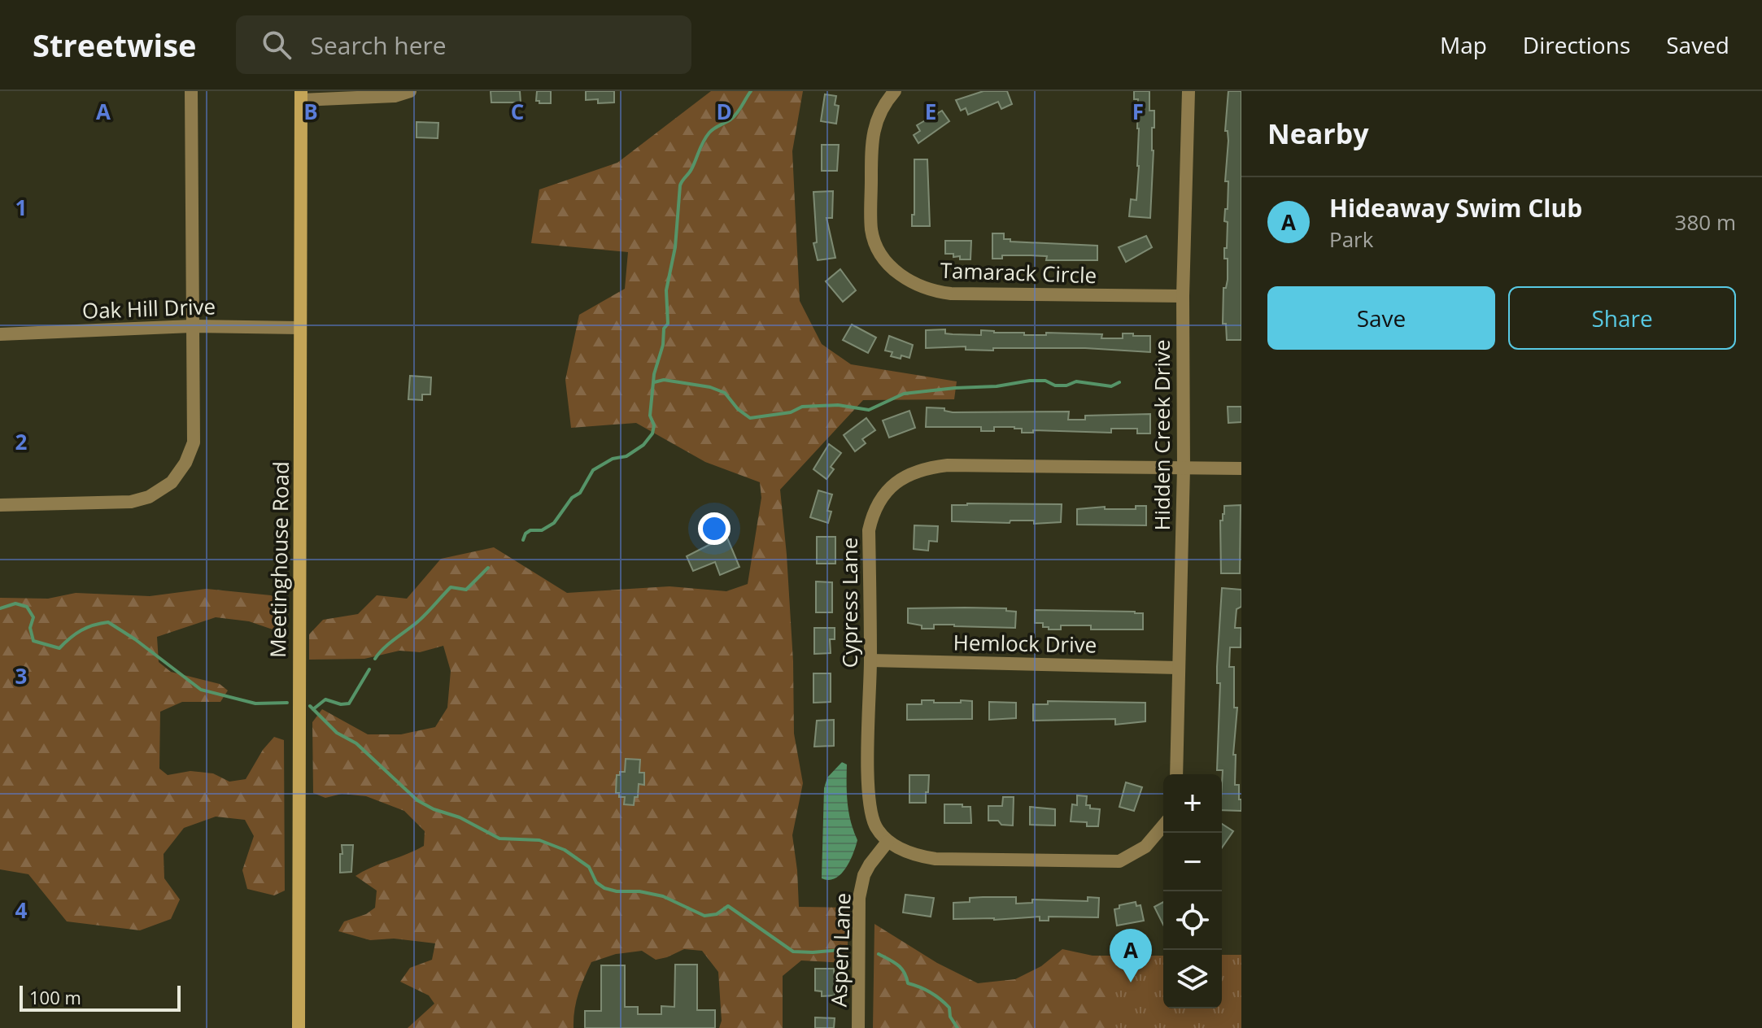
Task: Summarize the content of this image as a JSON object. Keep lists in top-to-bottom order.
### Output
{
  "streets": {
    "street": [
      "Tamarack Circle",
      "Oak Hill Drive",
      "Hidden Creek Drive",
      "Meetinghouse Road",
      "Cypress Lane",
      "Hemlock Drive",
      "Aspen Lane"
    ]
  },
  "crossings": [
    ["Tamarack Circle", "Hidden Creek Drive"],
    ["Oak Hill Drive", "Meetinghouse Road"],
    ["Hidden Creek Drive", "Cypress Lane"],
    ["Hidden Creek Drive", "Hemlock Drive"],
    ["Cypress Lane", "Hemlock Drive"],
    ["Cypress Lane", "Aspen Lane"]
  ],
  "scale_bar": "100 m",
  "page": {
    "header": "Streetwise",
    "search": "Search here",
    "nav": ["Map", "Directions", "Saved"],
    "heading": "Nearby",
    "list": [
      {
        "mark": "A",
        "name": "Hideaway Swim Club",
        "note": "Park",
        "value": "380 m"
      }
    ],
    "buttons": ["Save", "Share"],
    "map_buttons": ["+", "−"],
    "pins": "A",
    "scale": "100 m"
  },
  "grid": {
    "columns": [
      "A",
      "B",
      "C",
      "D",
      "E",
      "F"
    ],
    "rows": [
      "1",
      "2",
      "3",
      "4"
    ]
  }
}
